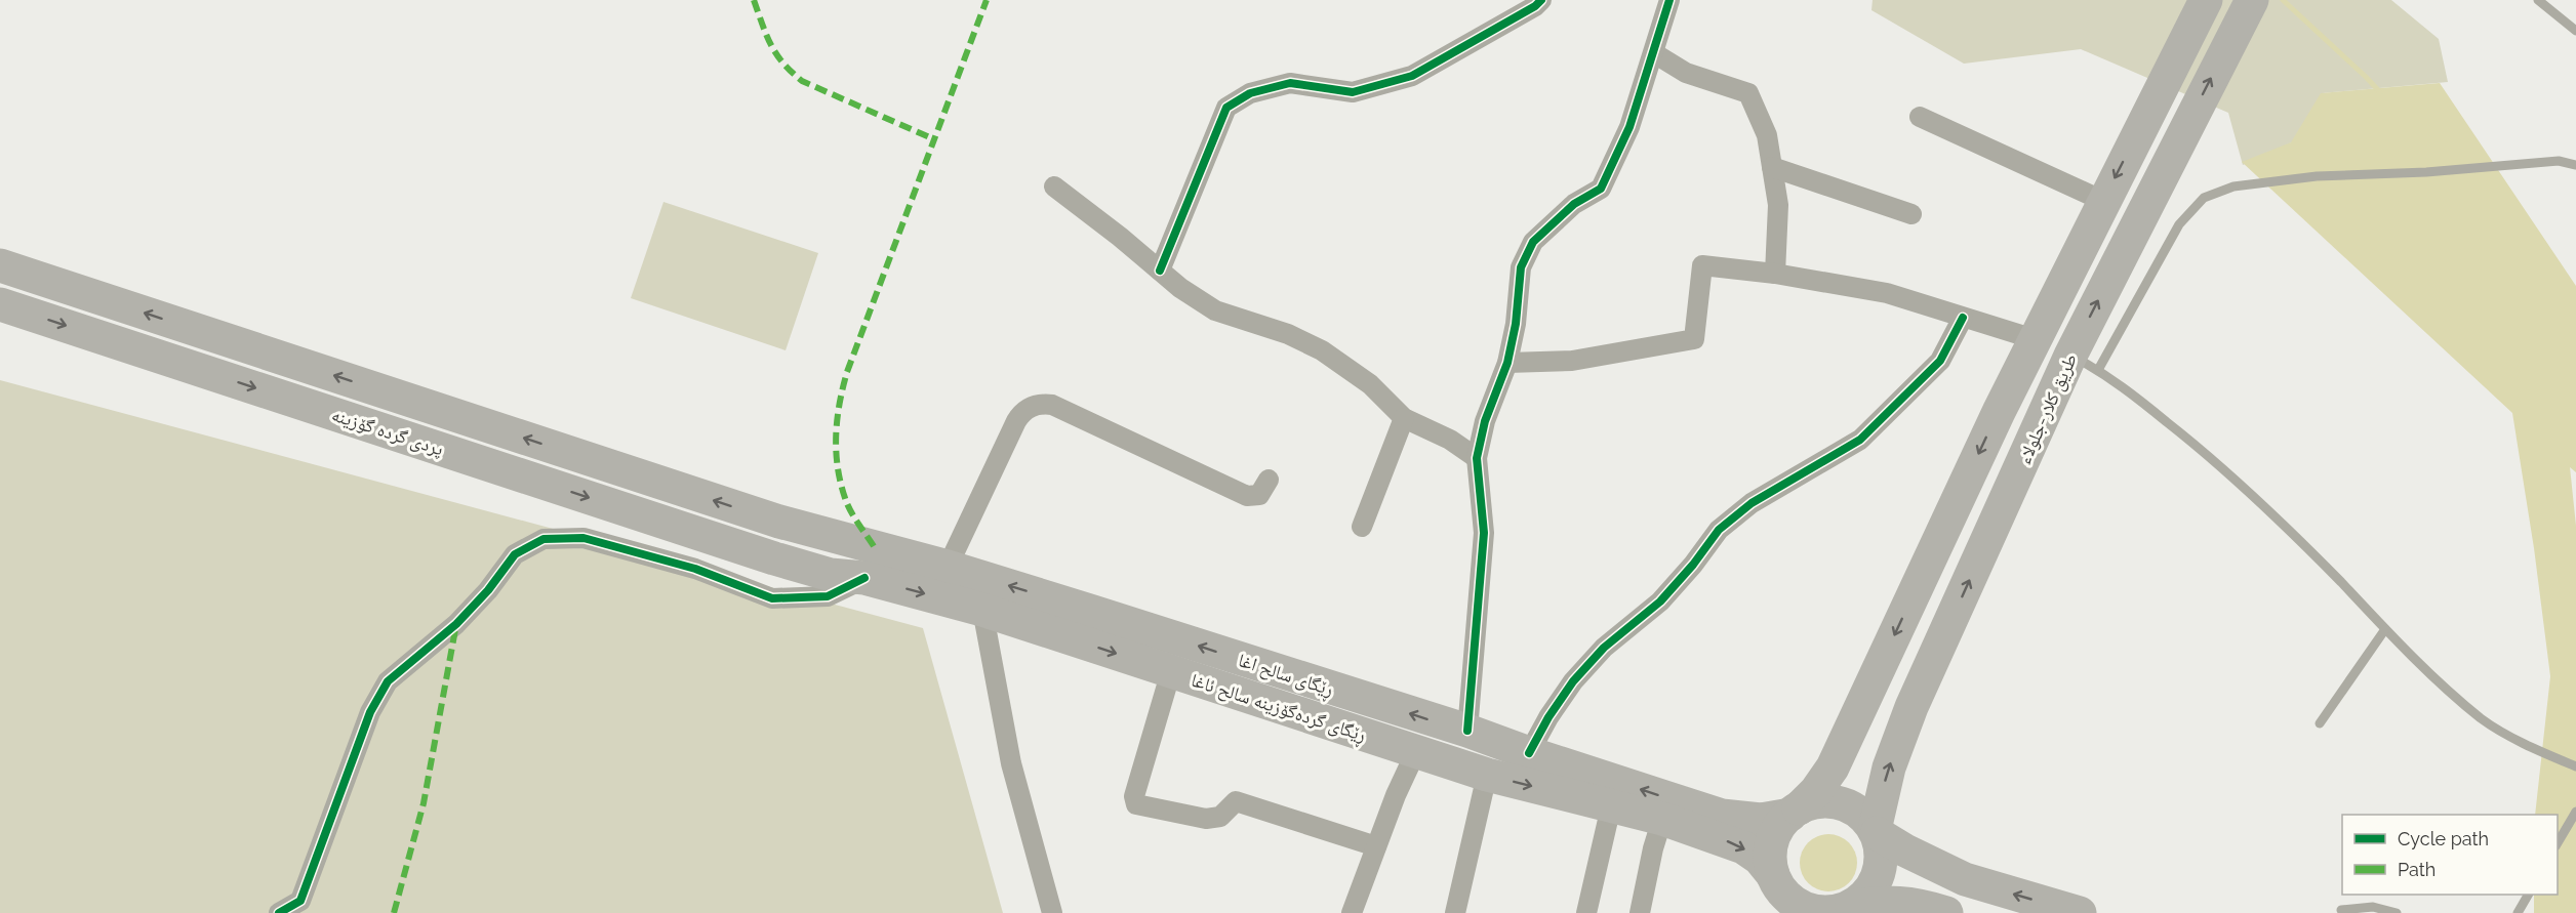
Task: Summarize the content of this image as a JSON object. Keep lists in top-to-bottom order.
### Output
{
  "streets": {
    "highway": [
      "طريق كلار-جلولاء",
      "پردی گردە گۆزینە",
      "ڕێگای سالح اغا",
      "ڕێگای گردەگۆزینە سالح ئاغا"
    ]
  },
  "crossings": [
    ["طريق كلار-جلولاء", "ڕێگای سالح اغا"],
    ["طريق كلار-جلولاء", "ڕێگای گردەگۆزینە سالح ئاغا"],
    ["پردی گردە گۆزینە", "ڕێگای گردەگۆزینە سالح ئاغا"],
    ["ڕێگای سالح اغا", "ڕێگای گردەگۆزینە سالح ئاغا"]
  ],
  "one_way": ["پردی گردە گۆزینە", "ڕێگای سالح اغا", "ڕێگای گردەگۆزینە سالح ئاغا"],
  "legend": ["Cycle path", "Path"]
}
